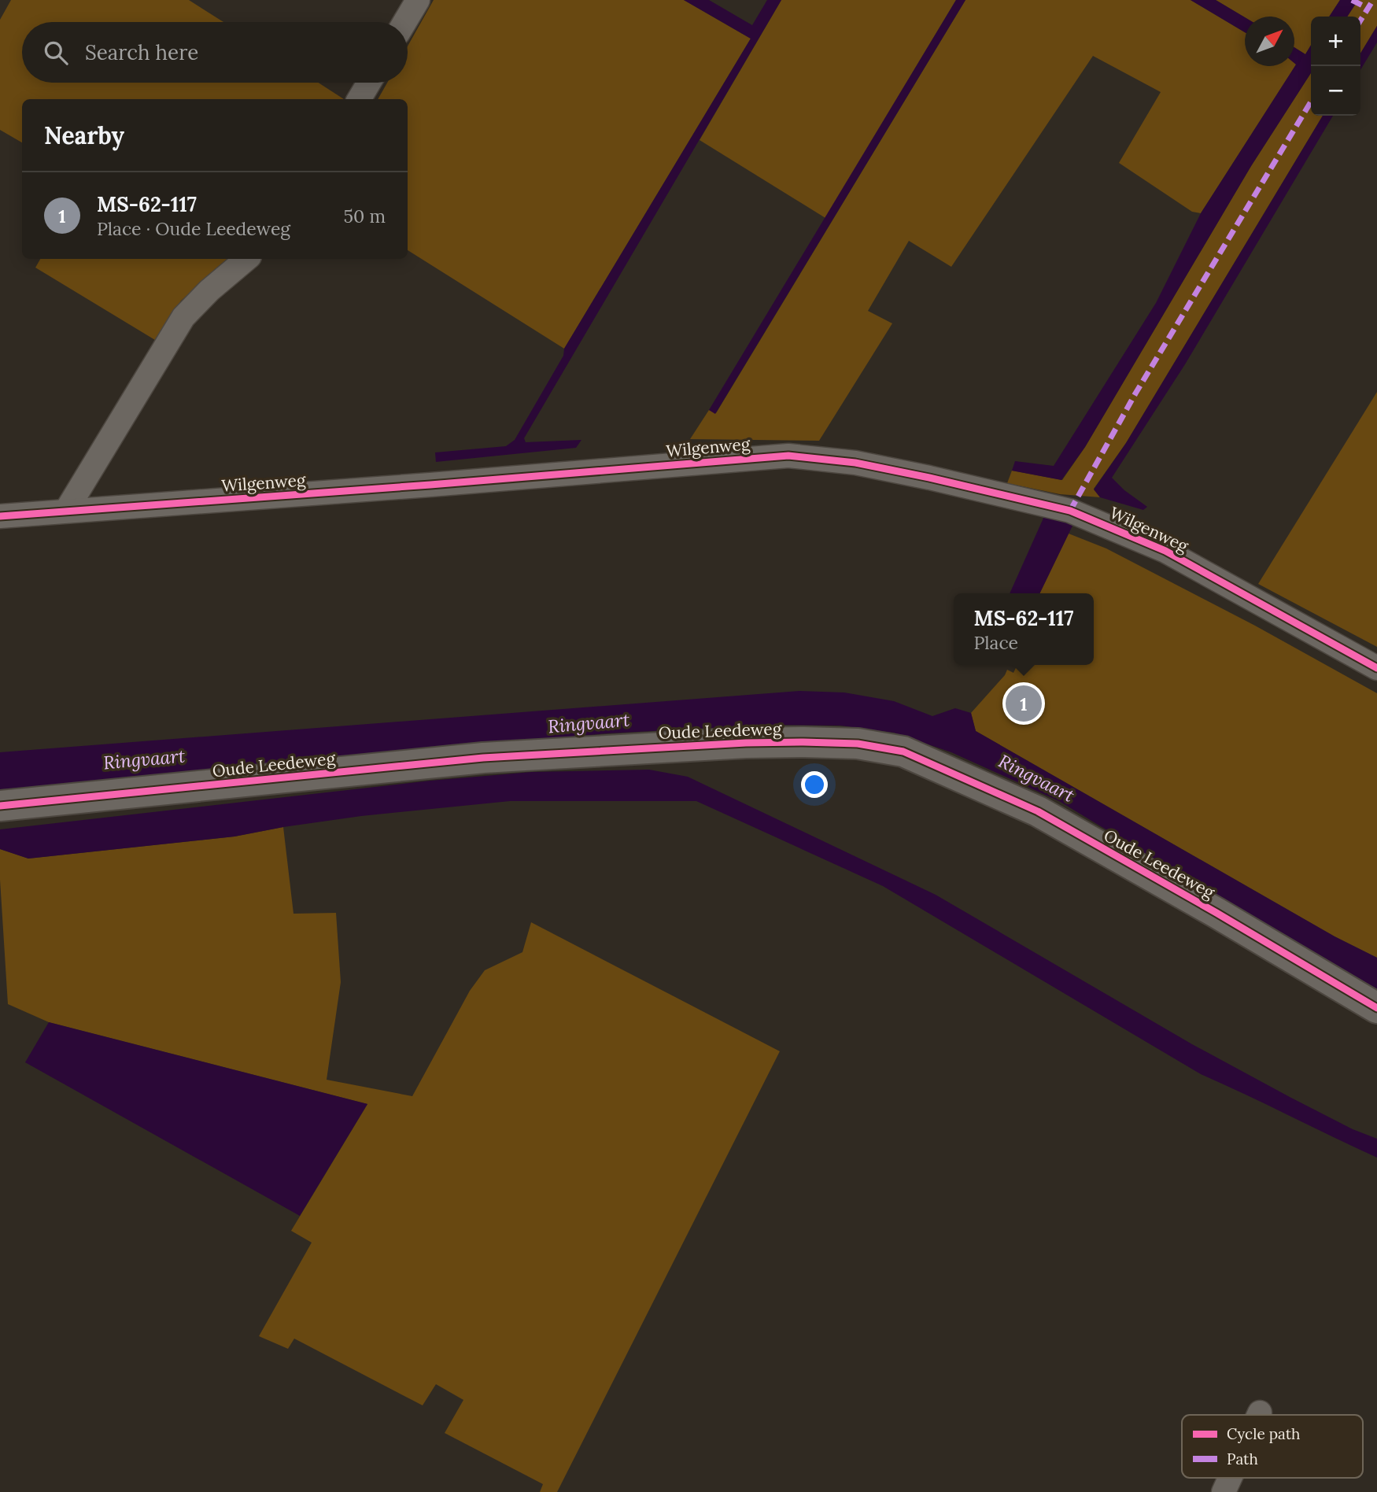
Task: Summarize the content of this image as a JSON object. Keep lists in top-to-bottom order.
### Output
{
  "streets": {
    "street": ["Wilgenweg", "Oude Leedeweg"]
  },
  "water": ["Ringvaart"],
  "legend": ["Cycle path", "Path"],
  "north": "top right",
  "page": {
    "map_buttons": ["+", "−"],
    "search": "Search here",
    "heading": "Nearby",
    "list": [
      {
        "mark": "1",
        "name": "MS-62-117",
        "note": "Place · Oude Leedeweg",
        "value": "50 m"
      }
    ],
    "popup": ["MS-62-117", "Place"],
    "pins": "1"
  }
}
